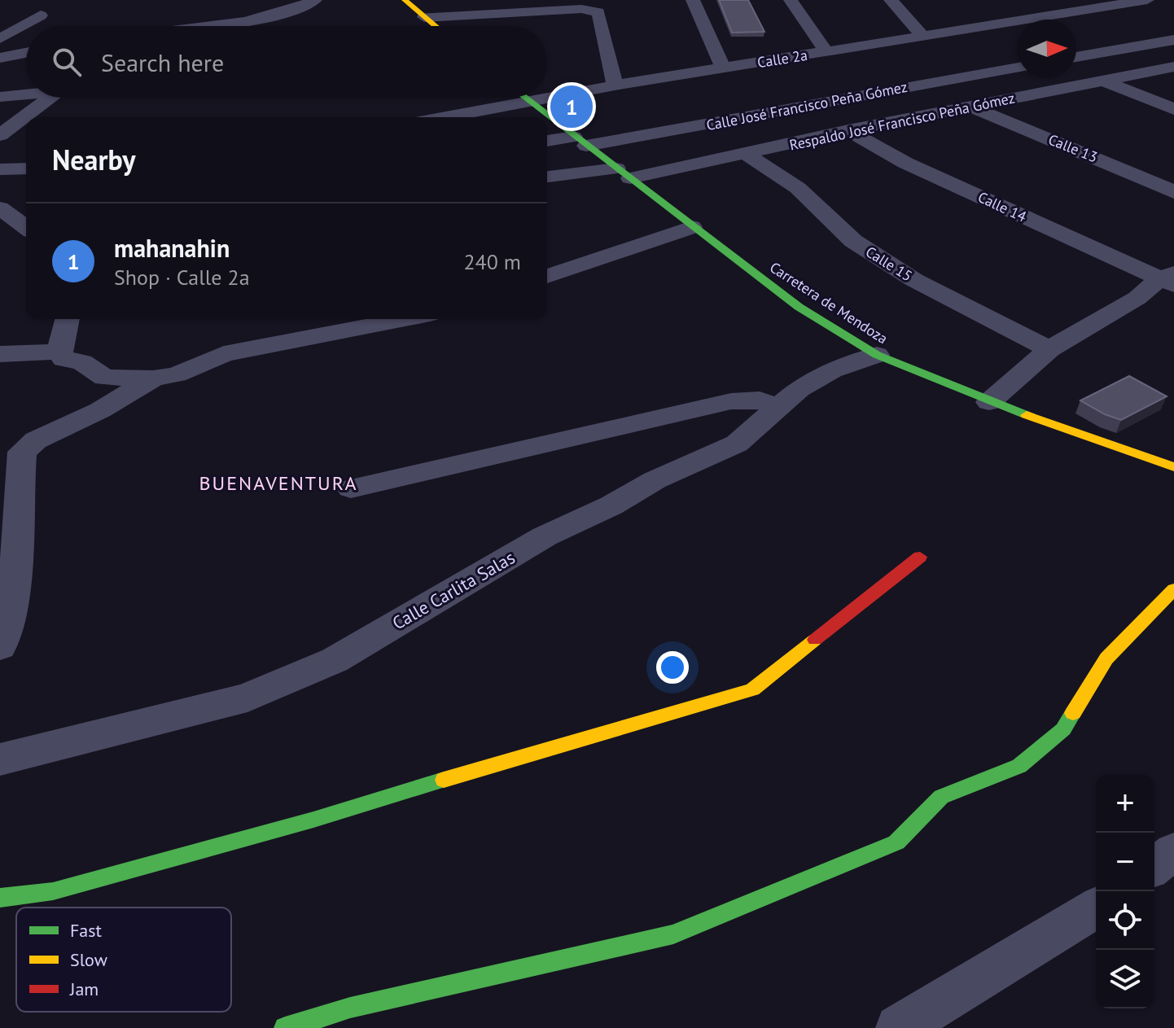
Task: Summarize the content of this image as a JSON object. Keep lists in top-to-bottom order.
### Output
{
  "streets": {
    "street": [
      "Calle 2a",
      "Calle José Francisco Peña Gómez",
      "Respaldo José Francisco Peña Gómez",
      "Calle 13",
      "Calle 14",
      "Calle 15",
      "Carretera de Mendoza",
      "Calle Carlita Salas"
    ]
  },
  "crossings": [
    ["Calle 2a", "Carretera de Mendoza"],
    ["Calle José Francisco Peña Gómez", "Carretera de Mendoza"],
    ["Respaldo José Francisco Peña Gómez", "Calle 13"],
    ["Respaldo José Francisco Peña Gómez", "Calle 14"],
    ["Respaldo José Francisco Peña Gómez", "Calle 15"],
    ["Respaldo José Francisco Peña Gómez", "Carretera de Mendoza"],
    ["Carretera de Mendoza", "Calle Carlita Salas"]
  ],
  "districts": ["BUENAVENTURA"],
  "legend": ["Fast", "Slow", "Jam"],
  "north": "right",
  "page": {
    "search": "Search here",
    "pins": "1",
    "heading": "Nearby",
    "list": [
      {
        "mark": "1",
        "name": "mahanahin",
        "note": "Shop · Calle 2a",
        "value": "240 m"
      }
    ],
    "map_buttons": ["+", "−"]
  }
}
